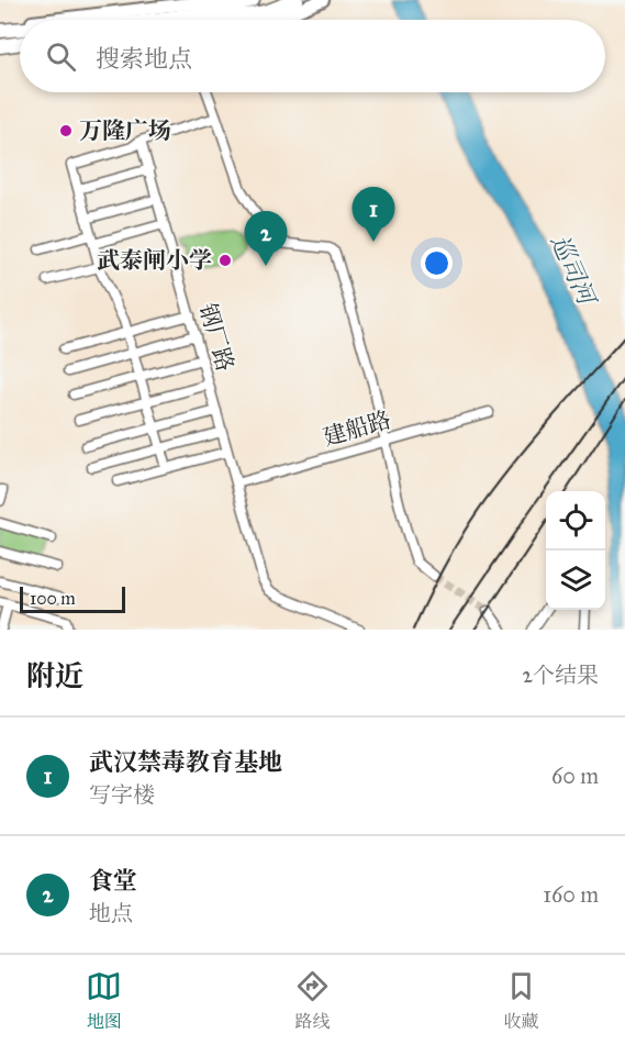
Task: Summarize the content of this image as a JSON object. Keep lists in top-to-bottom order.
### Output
{
  "streets": {
    "street": ["钢厂路", "建船路"]
  },
  "crossings": [
    ["钢厂路", "建船路"]
  ],
  "water": ["巡司河"],
  "places": ["万隆广场", "武泰闸小学"],
  "scale_bar": "100 m",
  "page": {
    "search": "搜索地点",
    "pins": ["1", "2"],
    "scale": "100 m",
    "heading": ["附近", "2个结果"],
    "list": [
      {
        "mark": "1",
        "name": "武汉禁毒教育基地",
        "note": "写字楼",
        "value": "60 m"
      },
      {
        "mark": "2",
        "name": "食堂",
        "note": "地点",
        "value": "160 m"
      }
    ],
    "nav": ["地图", "路线", "收藏"]
  }
}
